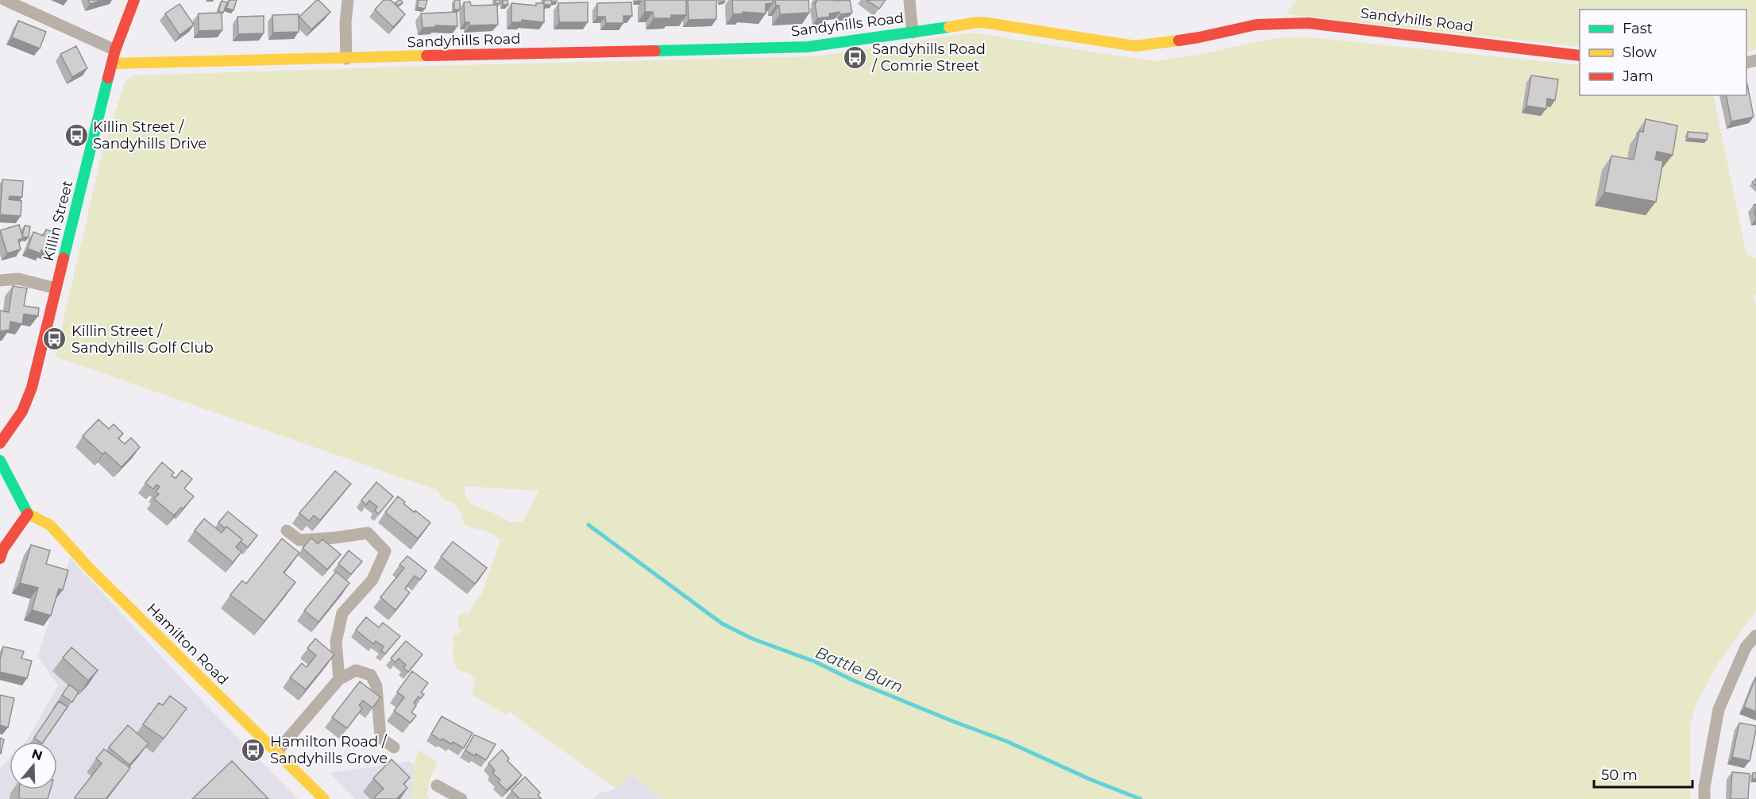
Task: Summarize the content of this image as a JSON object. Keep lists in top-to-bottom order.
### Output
{
  "streets": {
    "street": ["Sandyhills Road", "Killin Street", "Hamilton Road"]
  },
  "crossings": [
    ["Sandyhills Road", "Killin Street"]
  ],
  "water": ["Battle Burn"],
  "places": {
    "bus stop": [
      "Sandyhills Road / Comrie Street",
      "Killin Street / Sandyhills Drive",
      "Killin Street / Sandyhills Golf Club",
      "Hamilton Road / Sandyhills Grove"
    ]
  },
  "legend": ["Fast", "Slow", "Jam"],
  "scale_bar": "50 m",
  "north": "top"
}
